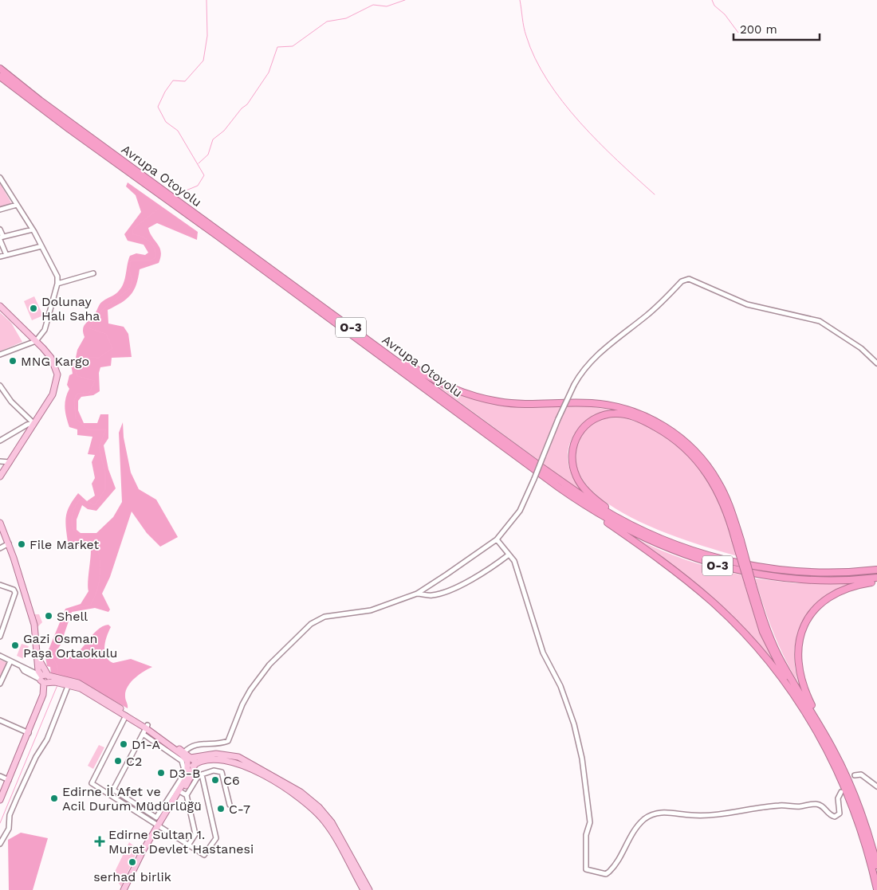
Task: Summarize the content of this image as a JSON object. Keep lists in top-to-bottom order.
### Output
{
  "streets": {
    "highway": ["Avrupa Otoyolu", "O-3"]
  },
  "places": {
    "other": [
      "Dolunay Halı Saha",
      "MNG Kargo",
      "File Market",
      "Shell",
      "Gazi Osman Paşa Ortaokulu",
      "D1-A",
      "C2",
      "D3-B",
      "C6",
      "Edirne İl Afet ve Acil Durum Müdürlüğü",
      "C-7",
      "serhad birlik"
    ],
    "health": ["Edirne Sultan 1. Murat Devlet Hastanesi"]
  },
  "scale_bar": "200 m"
}
